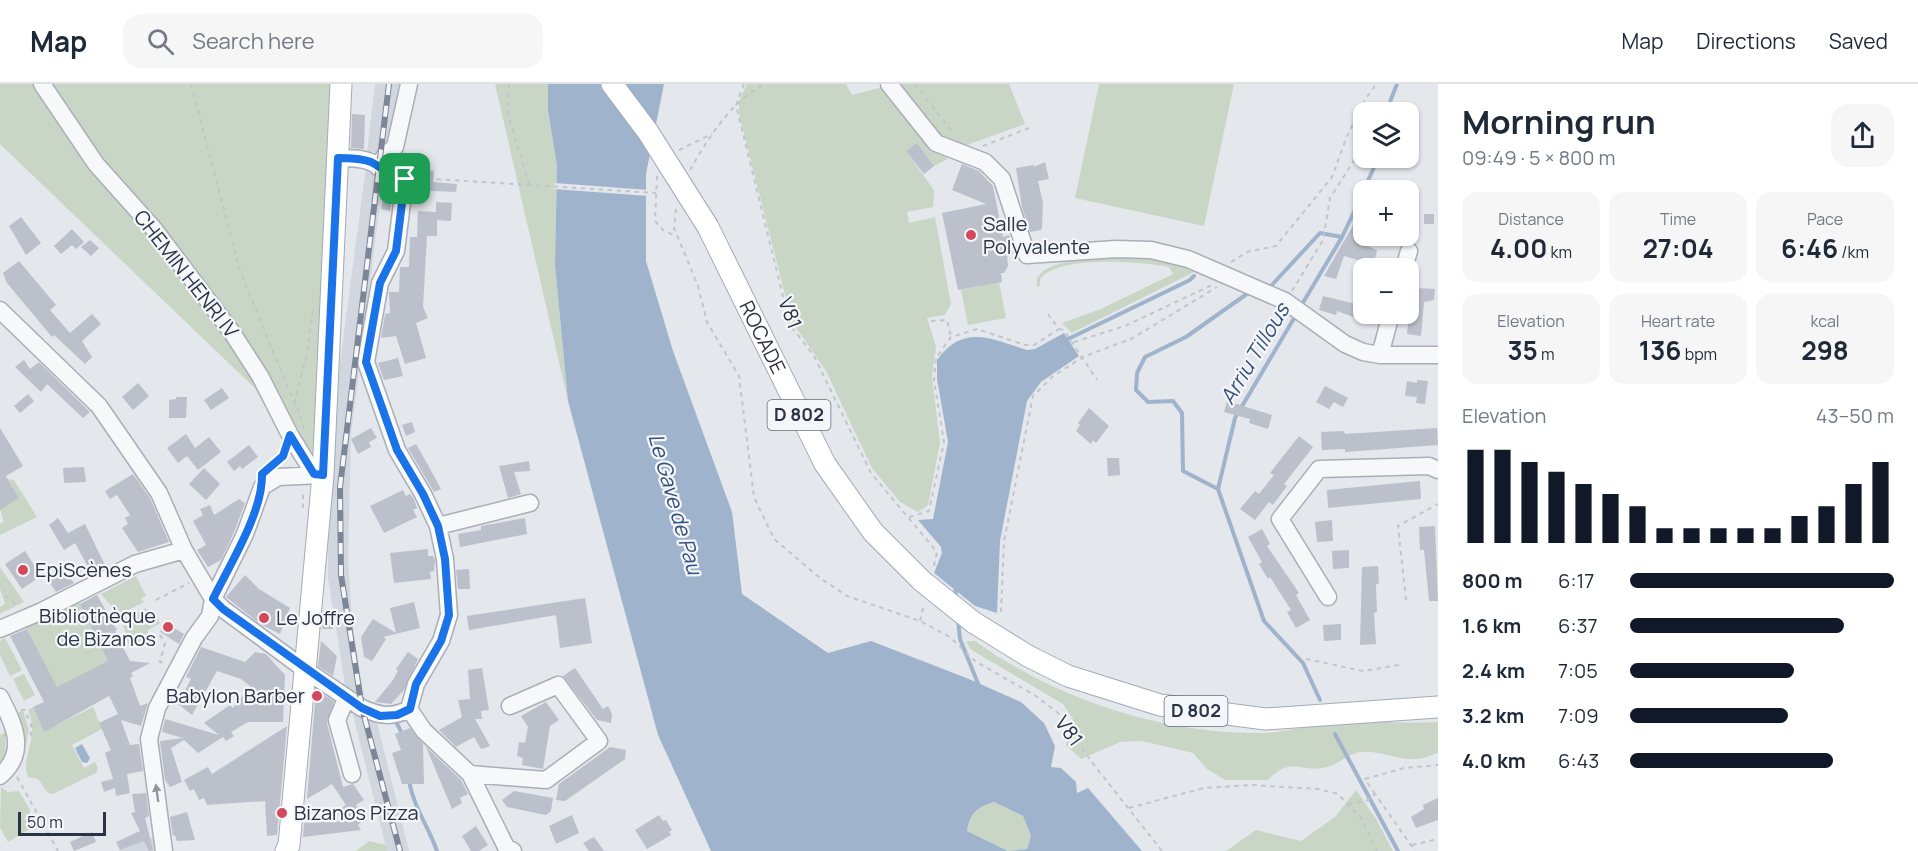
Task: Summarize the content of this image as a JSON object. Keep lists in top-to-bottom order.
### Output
{
  "streets": {
    "main road": ["ROCADE", "D 802"],
    "street": ["CHEMIN HENRI IV"],
    "path": ["V81"]
  },
  "water": ["Arriu Tillous", "Le Gave de Pau"],
  "places": [
    "Salle Polyvalente",
    "EpiScènes",
    "Le Joffre",
    "Bibliothèque de Bizanos",
    "Babylon Barber",
    "Bizanos Pizza"
  ],
  "scale_bar": "50 m",
  "page": {
    "header": "Map",
    "search": "Search here",
    "nav": ["Map", "Directions", "Saved"],
    "heading": ["Morning run", "09:49 · 5 × 800 m"],
    "map_buttons": ["+", "−"],
    "stats": [
      ["Distance", "4.00 km"],
      ["Time", "27:04"],
      ["Pace", "6:46 /km"],
      ["Elevation", "35 m"],
      ["Heart rate", "136 bpm"],
      ["kcal", "298"]
    ],
    "chart": ["Elevation", "43–50 m"],
    "list": [
      {
        "name": "800 m",
        "note": "6:17"
      },
      {
        "name": "1.6 km",
        "note": "6:37"
      },
      {
        "name": "2.4 km",
        "note": "7:05"
      },
      {
        "name": "3.2 km",
        "note": "7:09"
      },
      {
        "name": "4.0 km",
        "note": "6:43"
      }
    ],
    "scale": "50 m"
  }
}
